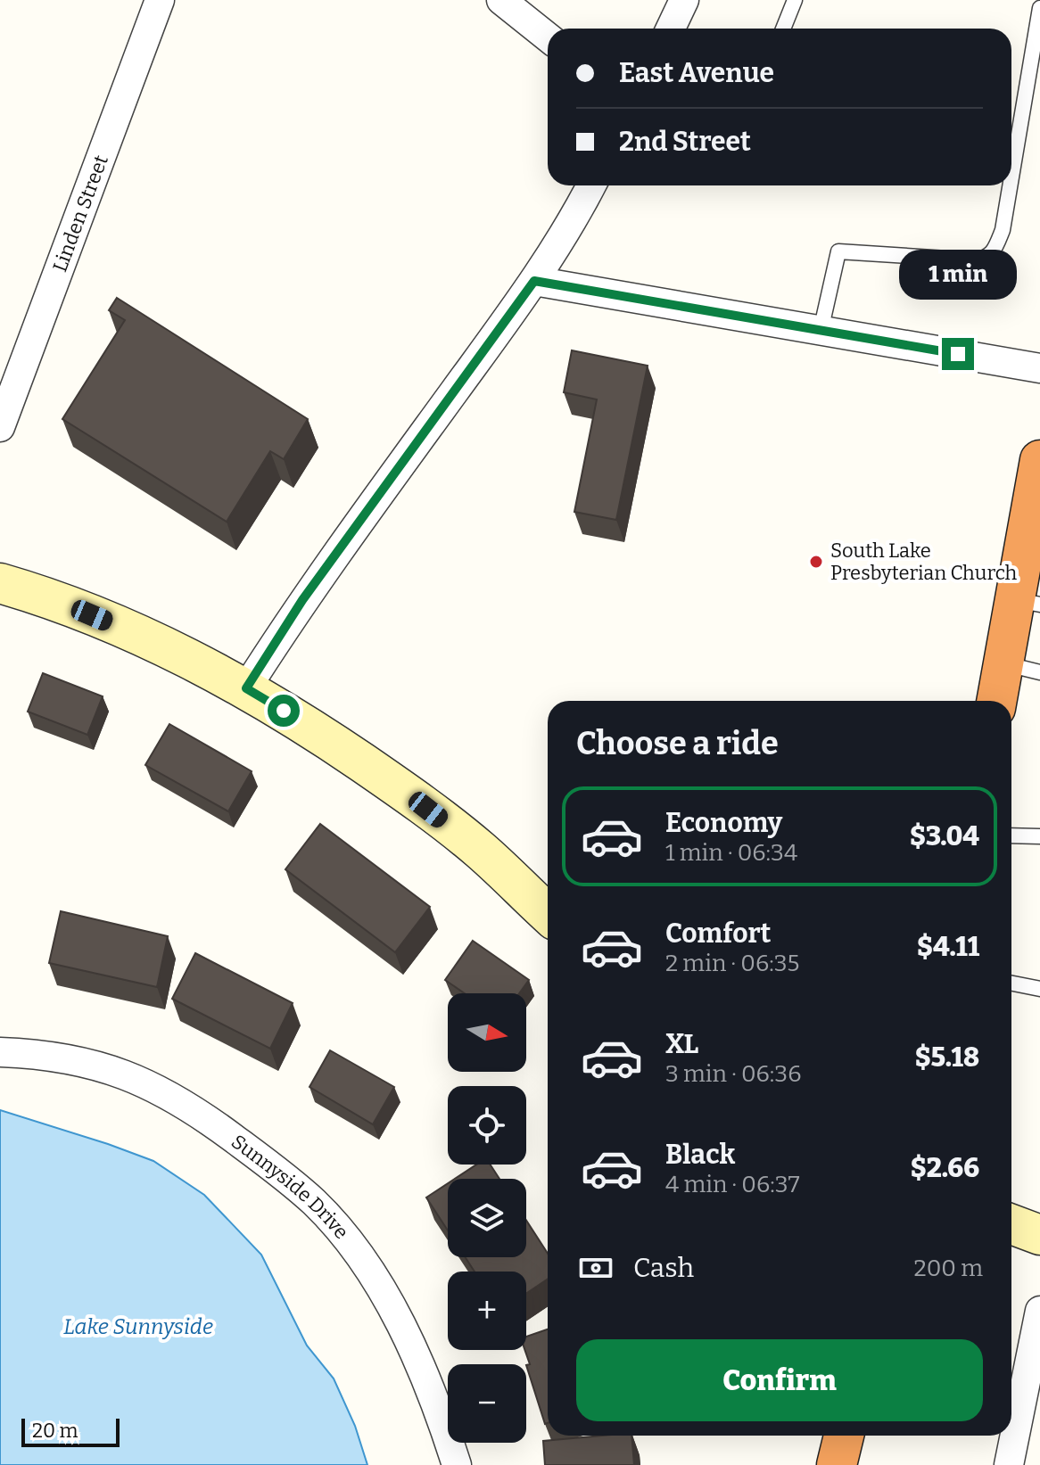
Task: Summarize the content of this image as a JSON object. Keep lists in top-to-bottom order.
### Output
{
  "streets": {
    "street": ["Linden Street", "Sunnyside Drive"]
  },
  "water": ["Lake Sunnyside"],
  "places": ["South Lake Presbyterian Church"],
  "scale_bar": "20 m",
  "north": "right",
  "page": {
    "banner": ["East Avenue", "2nd Street"],
    "bubble": "1 min",
    "heading": "Choose a ride",
    "list": [
      {
        "name": "Economy",
        "note": "1 min · 06:34",
        "value": "$3.04"
      },
      {
        "name": "Comfort",
        "note": "2 min · 06:35",
        "value": "$4.11"
      },
      {
        "name": "XL",
        "note": "3 min · 06:36",
        "value": "$5.18"
      },
      {
        "name": "Black",
        "note": "4 min · 06:37",
        "value": "$2.66"
      }
    ],
    "map_buttons": ["+", "−"],
    "pay": ["Cash", "200 m"],
    "buttons": "Confirm",
    "scale": "20 m"
  }
}
